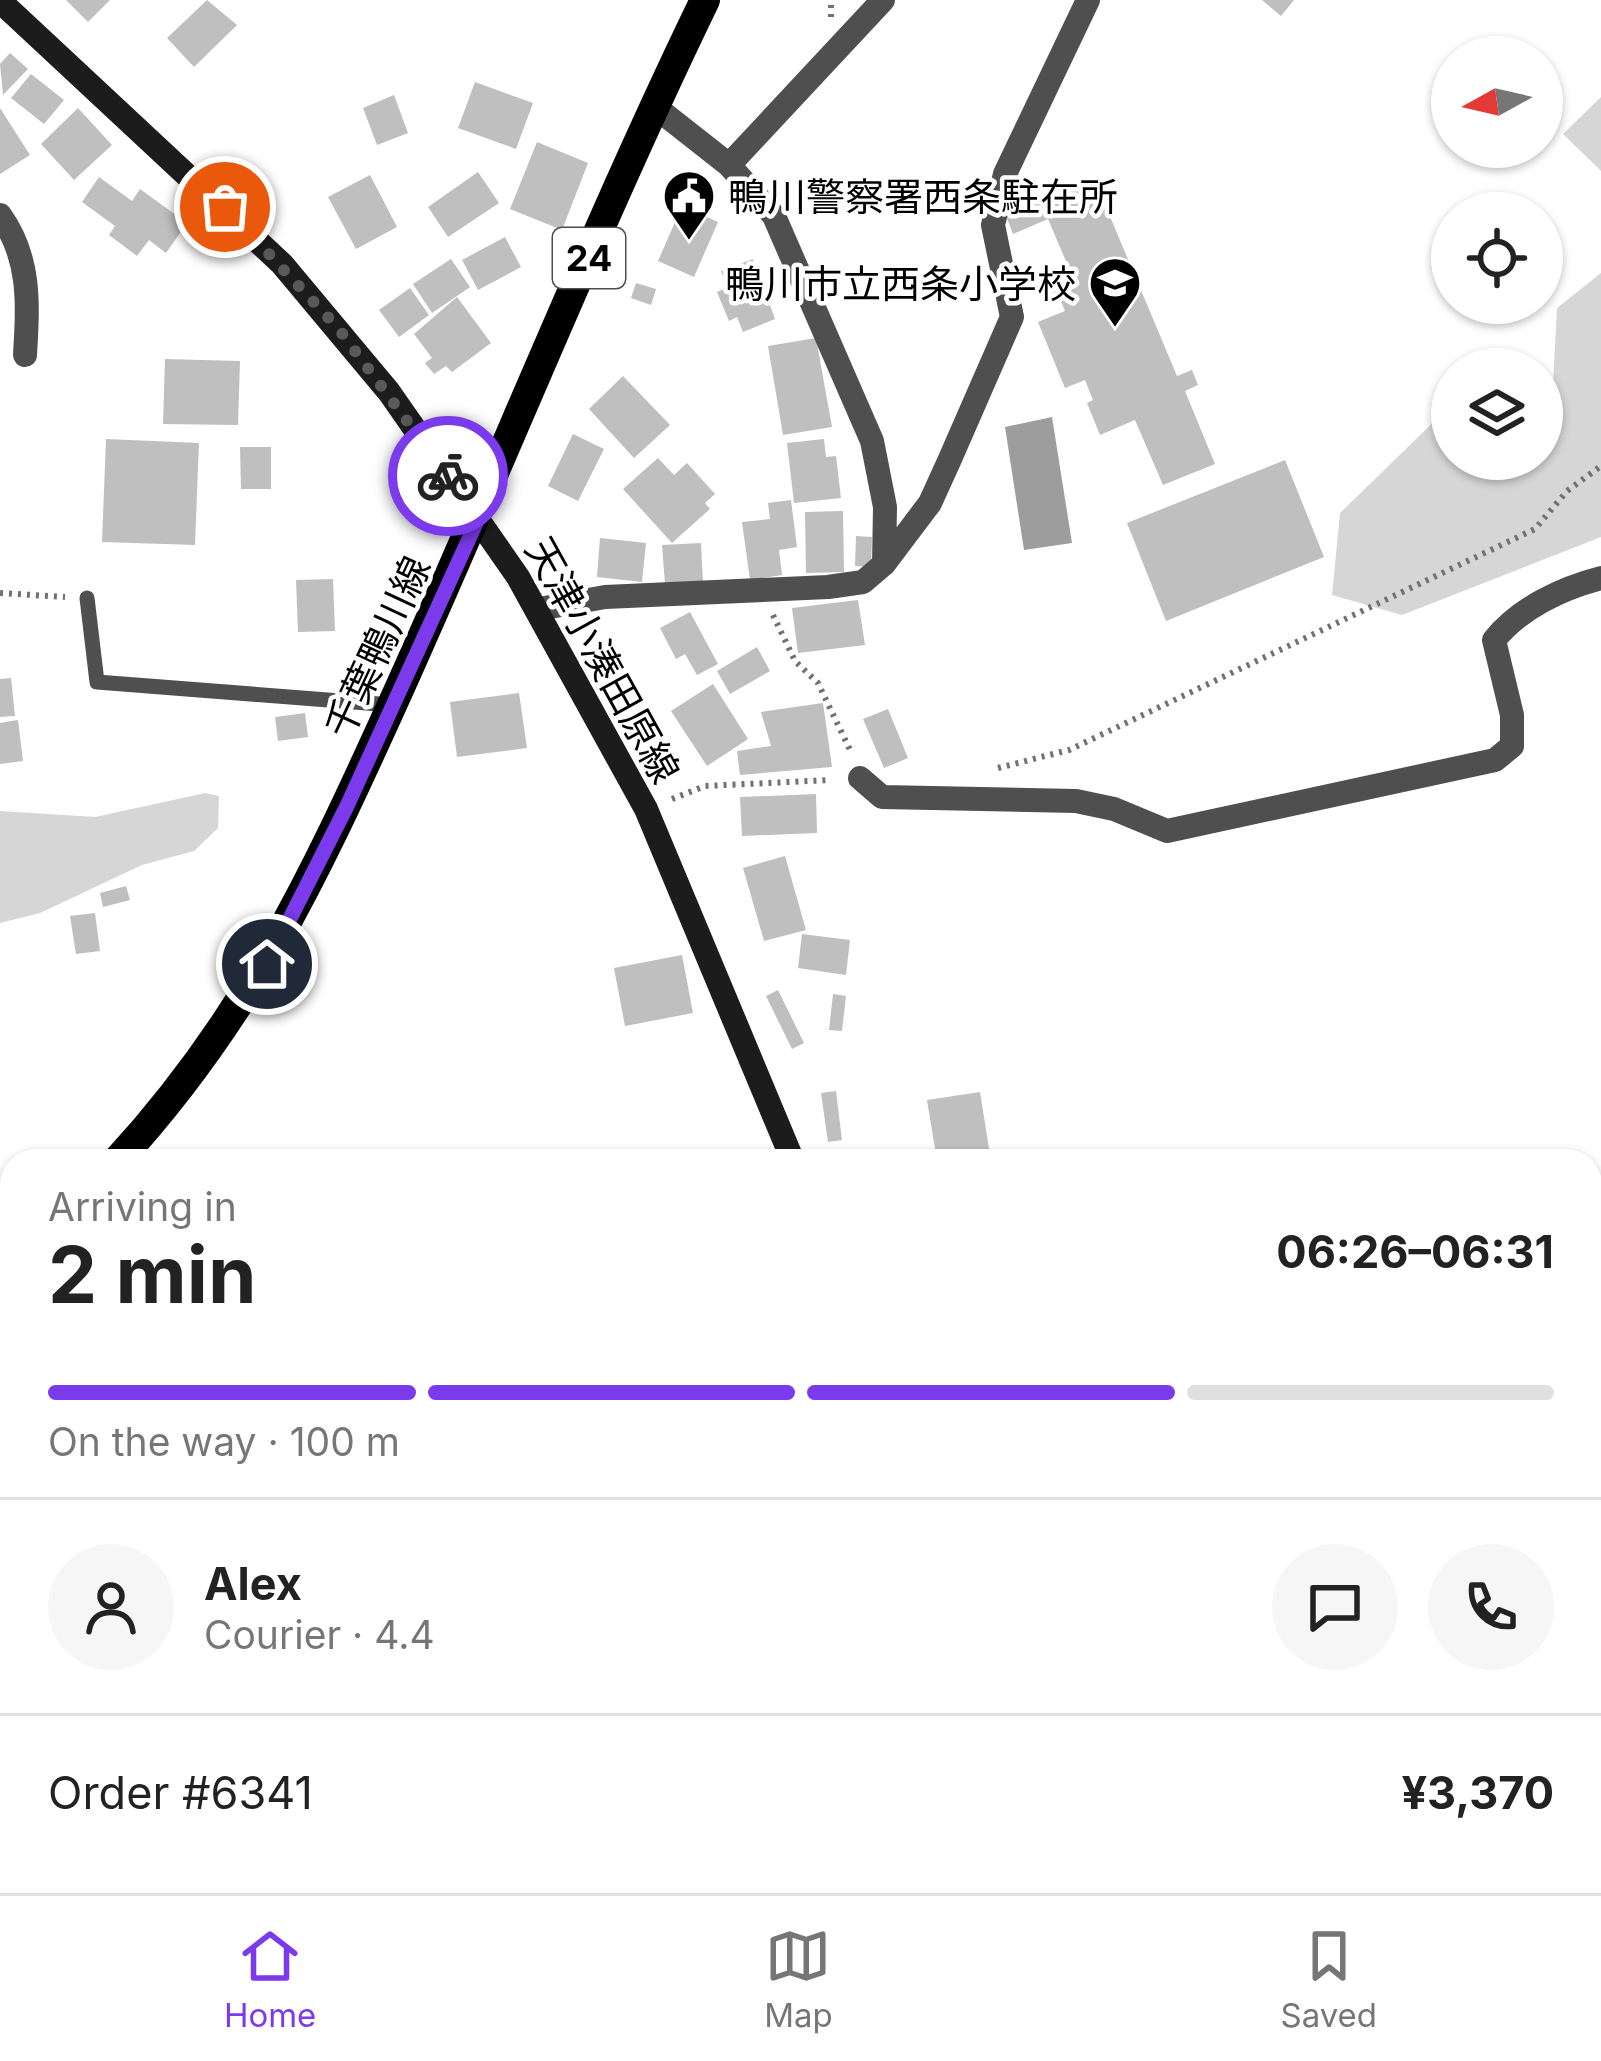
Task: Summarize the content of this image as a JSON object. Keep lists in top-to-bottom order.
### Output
{
  "streets": {
    "main road": ["24", "千葉鴨川線", "天津小湊田原線"]
  },
  "crossings": [
    ["千葉鴨川線", "天津小湊田原線"]
  ],
  "places": {
    "public building": ["鴨川警察署西条駐在所"],
    "school or university": ["鴨川市立西条小学校"]
  },
  "north": "left",
  "page": {
    "heading": ["2 min", "Arriving in", "06:26–06:31"],
    "panel": [
      "Alex",
      "Courier · 4.4",
      "Order #6341",
      "¥3,370"
    ],
    "bar": "On the way · 100 m",
    "tabs": ["Home", "Map", "Saved"]
  }
}
